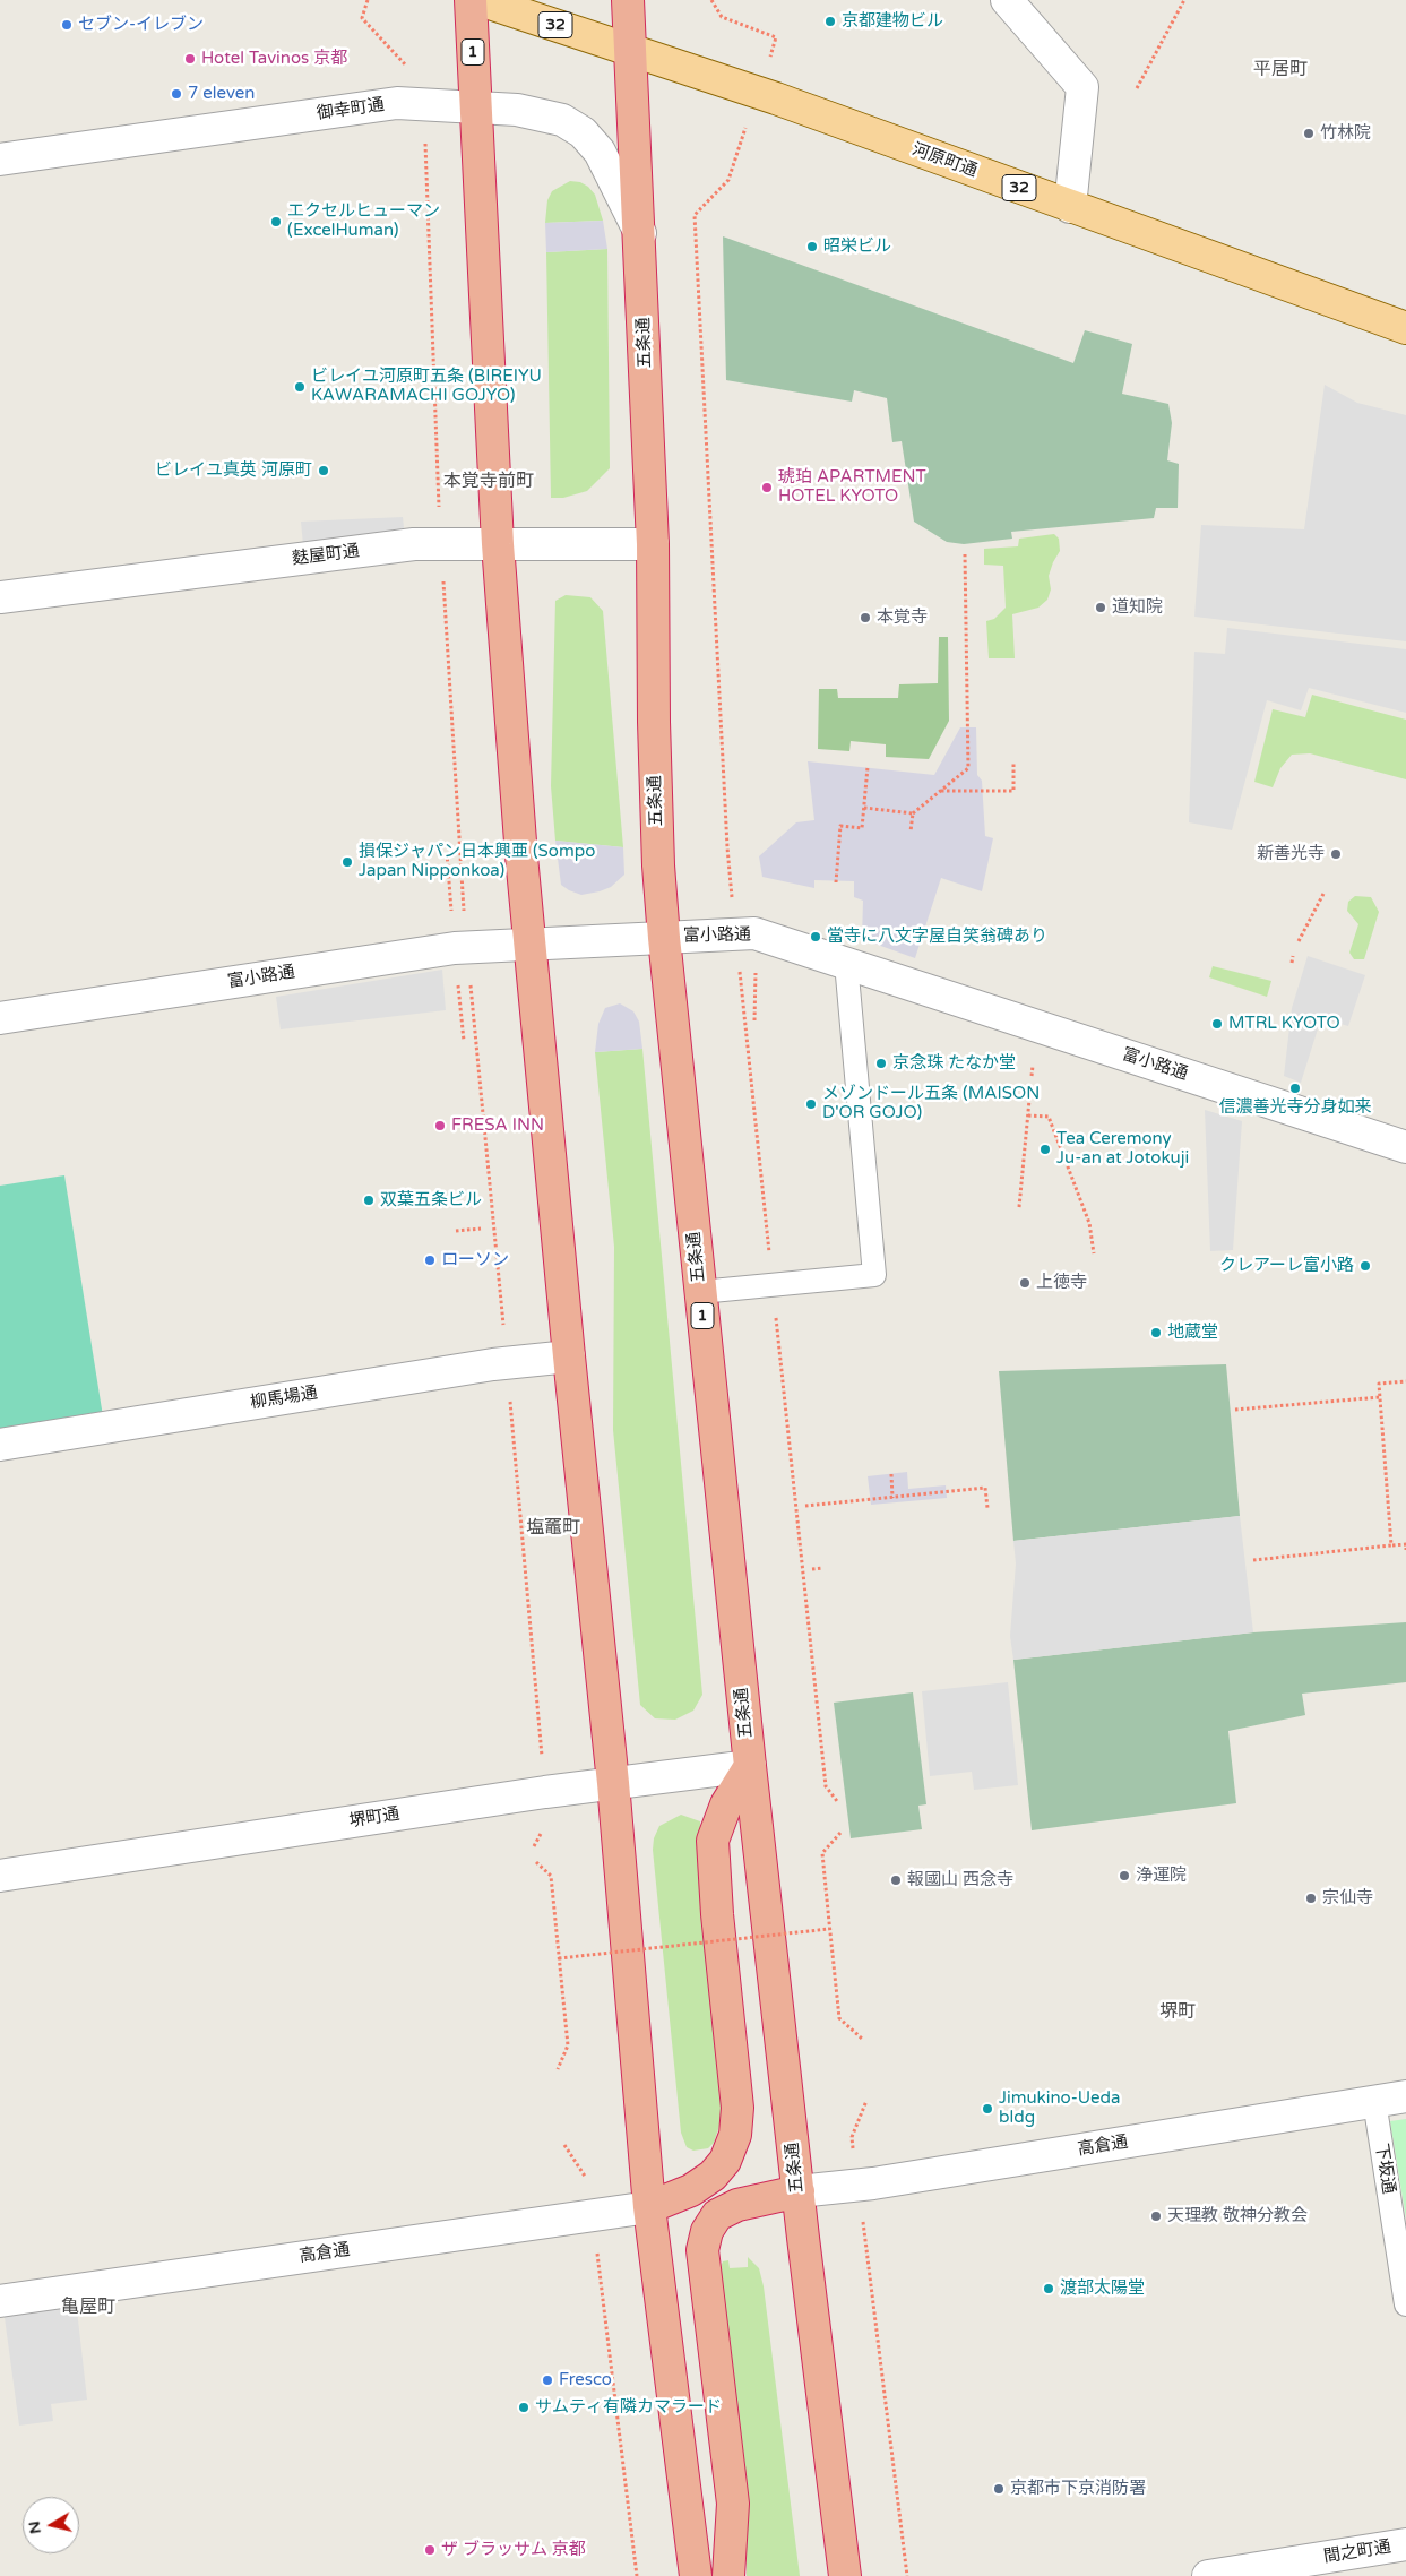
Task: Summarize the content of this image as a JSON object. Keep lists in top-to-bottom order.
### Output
{
  "streets": {
    "highway": ["1", "五条通"],
    "main road": ["32", "河原町通"],
    "street": [
      "御幸町通",
      "麩屋町通",
      "富小路通",
      "柳馬場通",
      "堺町通",
      "高倉通",
      "間之町通"
    ],
    "lane": ["下坂通"]
  },
  "crossings": [
    ["1", "御幸町通"],
    ["1", "麩屋町通"],
    ["1", "富小路通"],
    ["1", "柳馬場通"],
    ["1", "堺町通"],
    ["1", "高倉通"],
    ["御幸町通", "五条通"],
    ["河原町通", "五条通"],
    ["五条通", "麩屋町通"],
    ["五条通", "富小路通"],
    ["五条通", "堺町通"],
    ["五条通", "高倉通"],
    ["高倉通", "下坂通"]
  ],
  "districts": [
    "平居町",
    "本覚寺前町",
    "塩竈町",
    "堺町",
    "亀屋町"
  ],
  "places": [
    "京都建物ビル",
    "セブン-イレブン",
    "Hotel Tavinos 京都",
    "7 eleven",
    "竹林院",
    "エクセルヒューマン (ExcelHuman)",
    "昭栄ビル",
    "ビレイユ河原町五条 (BIREIYU KAWARAMACHI GOJYO)",
    "ビレイユ真英 河原町",
    "琥珀 APARTMENT HOTEL KYOTO",
    "道知院",
    "本覚寺",
    "新善光寺",
    "損保ジャパン日本興亜 (Sompo Japan Nipponkoa)",
    "當寺に八文字屋自笑翁碑あり",
    "MTRL KYOTO",
    "京念珠 たなか堂",
    "信濃善光寺分身如来",
    "メゾンドール五条 (MAISON D'OR GOJO)",
    "FRESA INN",
    "Tea Ceremony Ju-an at Jotokuji",
    "双葉五条ビル",
    "ローソン",
    "クレアーレ富小路",
    "上徳寺",
    "地蔵堂",
    "浄運院",
    "報國山 西念寺",
    "宗仙寺",
    "Jimukino-Ueda bldg",
    "天理教 敬神分教会",
    "渡部太陽堂",
    "Fresco",
    "サムティ有隣カマラード",
    "京都市下京消防署",
    "ザ ブラッサム 京都"
  ],
  "north": "left"
}
